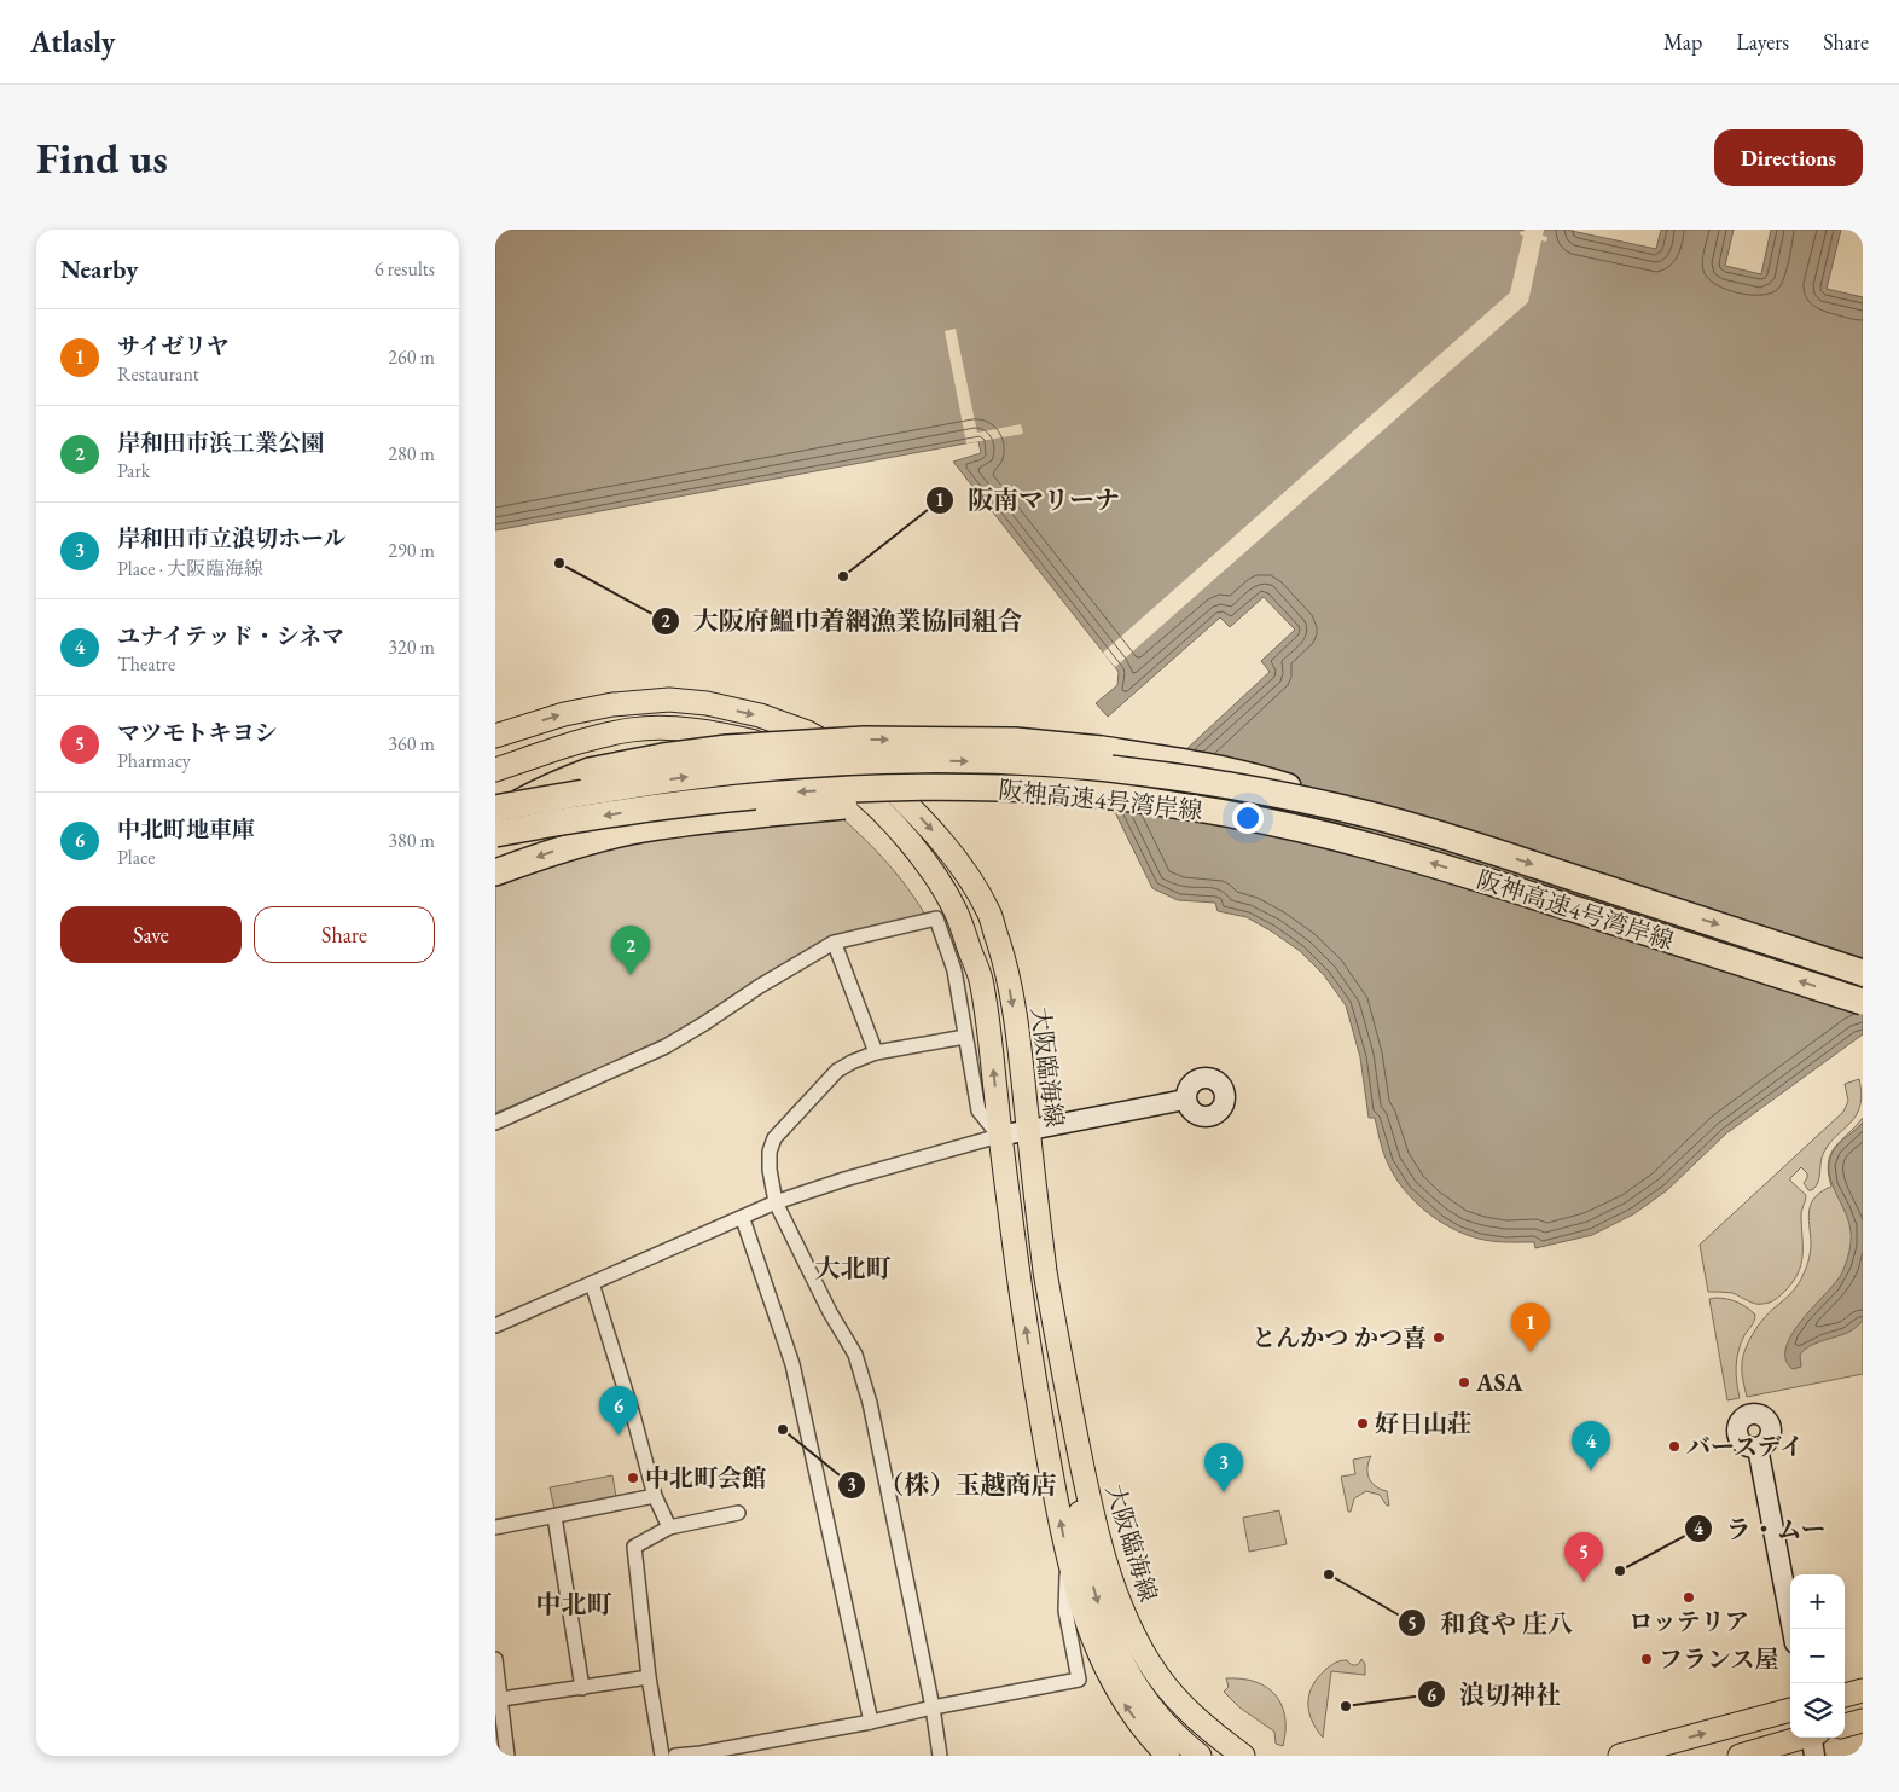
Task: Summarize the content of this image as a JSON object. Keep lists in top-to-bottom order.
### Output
{
  "streets": {
    "highway": ["阪神高速4号湾岸線"],
    "main road": ["大阪臨海線"]
  },
  "one_way": ["大阪臨海線"],
  "districts": ["大北町", "中北町"],
  "places": [
    "大阪府鰮巾着網漁業協同組合",
    "阪南マリーナ",
    "とんかつ かつ喜",
    "ASA",
    "好日山荘",
    "（株）玉越商店",
    "バースデイ",
    "中北町会館",
    "ラ・ムー",
    "和食や 庄八",
    "ロッテリア",
    "フランス屋",
    "浪切神社"
  ],
  "page": {
    "header": "Atlasly",
    "nav": ["Map", "Layers", "Share"],
    "buttons": [
      "Directions",
      ["Save", "Share"]
    ],
    "title": "Find us",
    "heading": ["Nearby", "6 results"],
    "list": [
      {
        "mark": "1",
        "name": "サイゼリヤ",
        "note": "Restaurant",
        "value": "260 m"
      },
      {
        "mark": "2",
        "name": "岸和田市浜工業公園",
        "note": "Park",
        "value": "280 m"
      },
      {
        "mark": "3",
        "name": "岸和田市立浪切ホール",
        "note": "Place · 大阪臨海線",
        "value": "290 m"
      },
      {
        "mark": "4",
        "name": "ユナイテッド・シネマ",
        "note": "Theatre",
        "value": "320 m"
      },
      {
        "mark": "5",
        "name": "マツモトキヨシ",
        "note": "Pharmacy",
        "value": "360 m"
      },
      {
        "mark": "6",
        "name": "中北町地車庫",
        "note": "Place",
        "value": "380 m"
      }
    ],
    "pins": [
      "2",
      "1",
      "6",
      "4",
      "3",
      "5"
    ],
    "map_buttons": ["+", "−"]
  }
}
